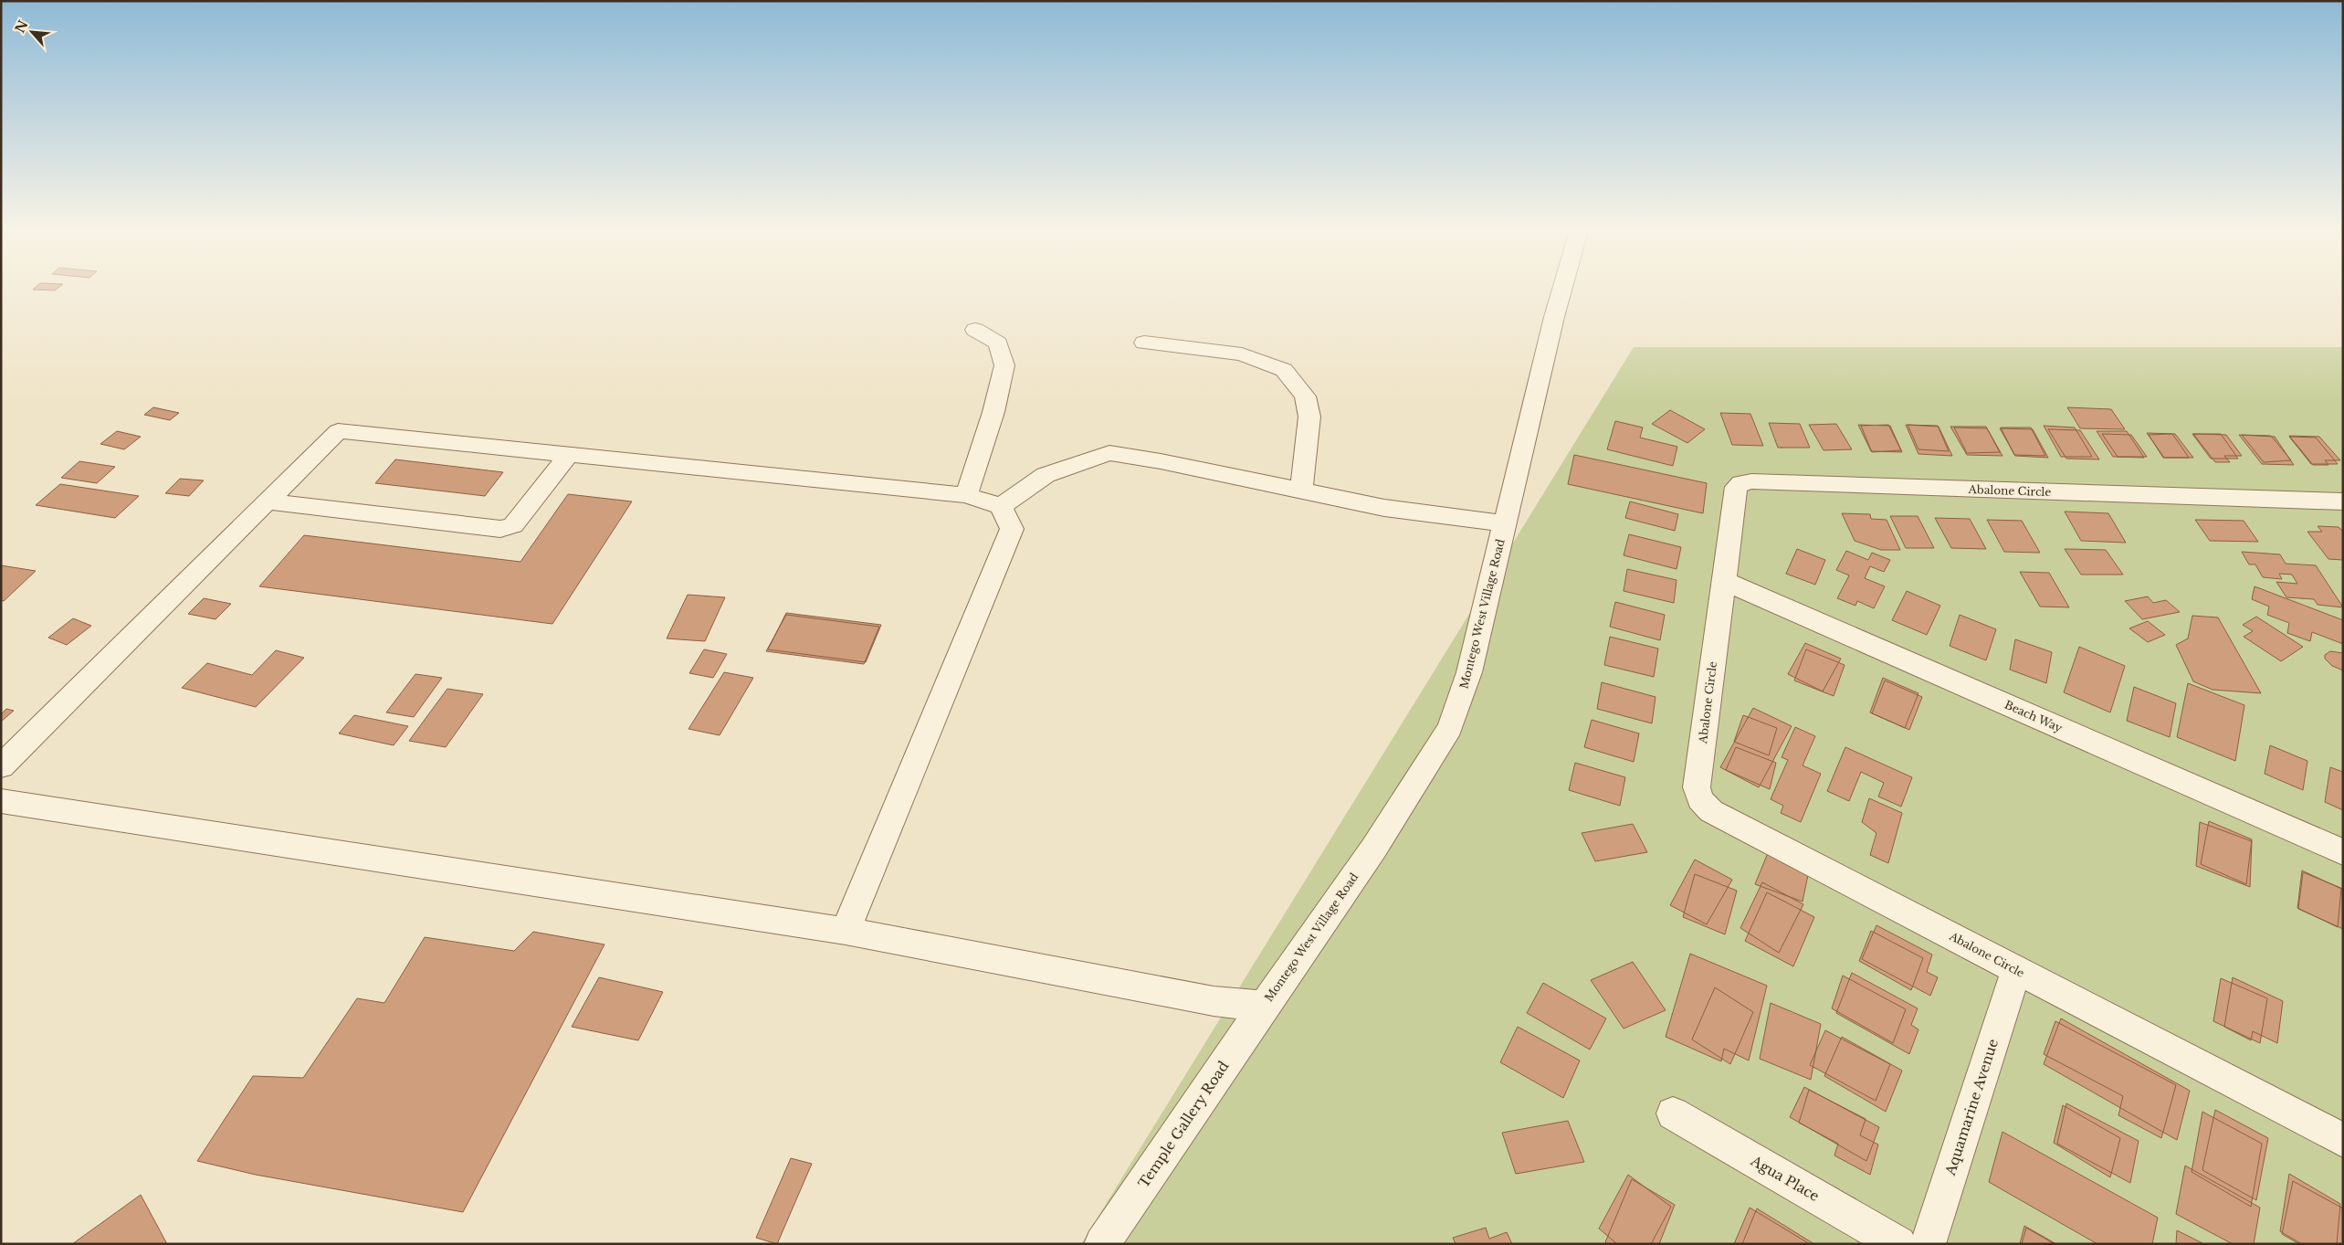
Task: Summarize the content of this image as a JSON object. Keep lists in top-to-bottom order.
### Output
{
  "streets": {
    "street": [
      "Abalone Circle",
      "Montego West Village Road",
      "Beach Way",
      "Aquamarine Avenue",
      "Temple Gallery Road",
      "Agua Place"
    ]
  },
  "crossings": [
    ["Abalone Circle", "Beach Way"],
    ["Abalone Circle", "Aquamarine Avenue"],
    ["Montego West Village Road", "Temple Gallery Road"]
  ],
  "north": "top left"
}
